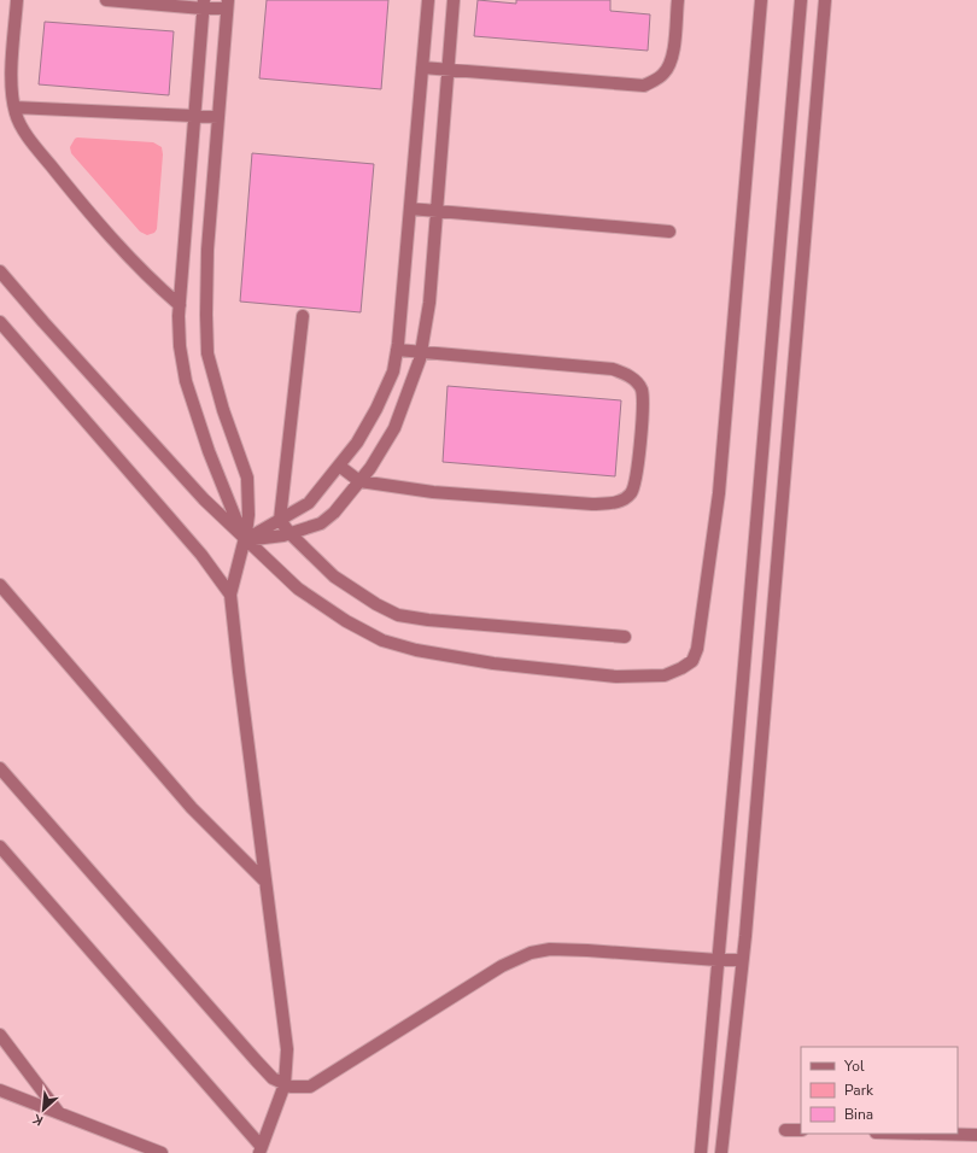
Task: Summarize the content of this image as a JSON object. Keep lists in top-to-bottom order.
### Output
{
  "legend": ["Yol", "Park", "Bina"],
  "north": "bottom left"
}
